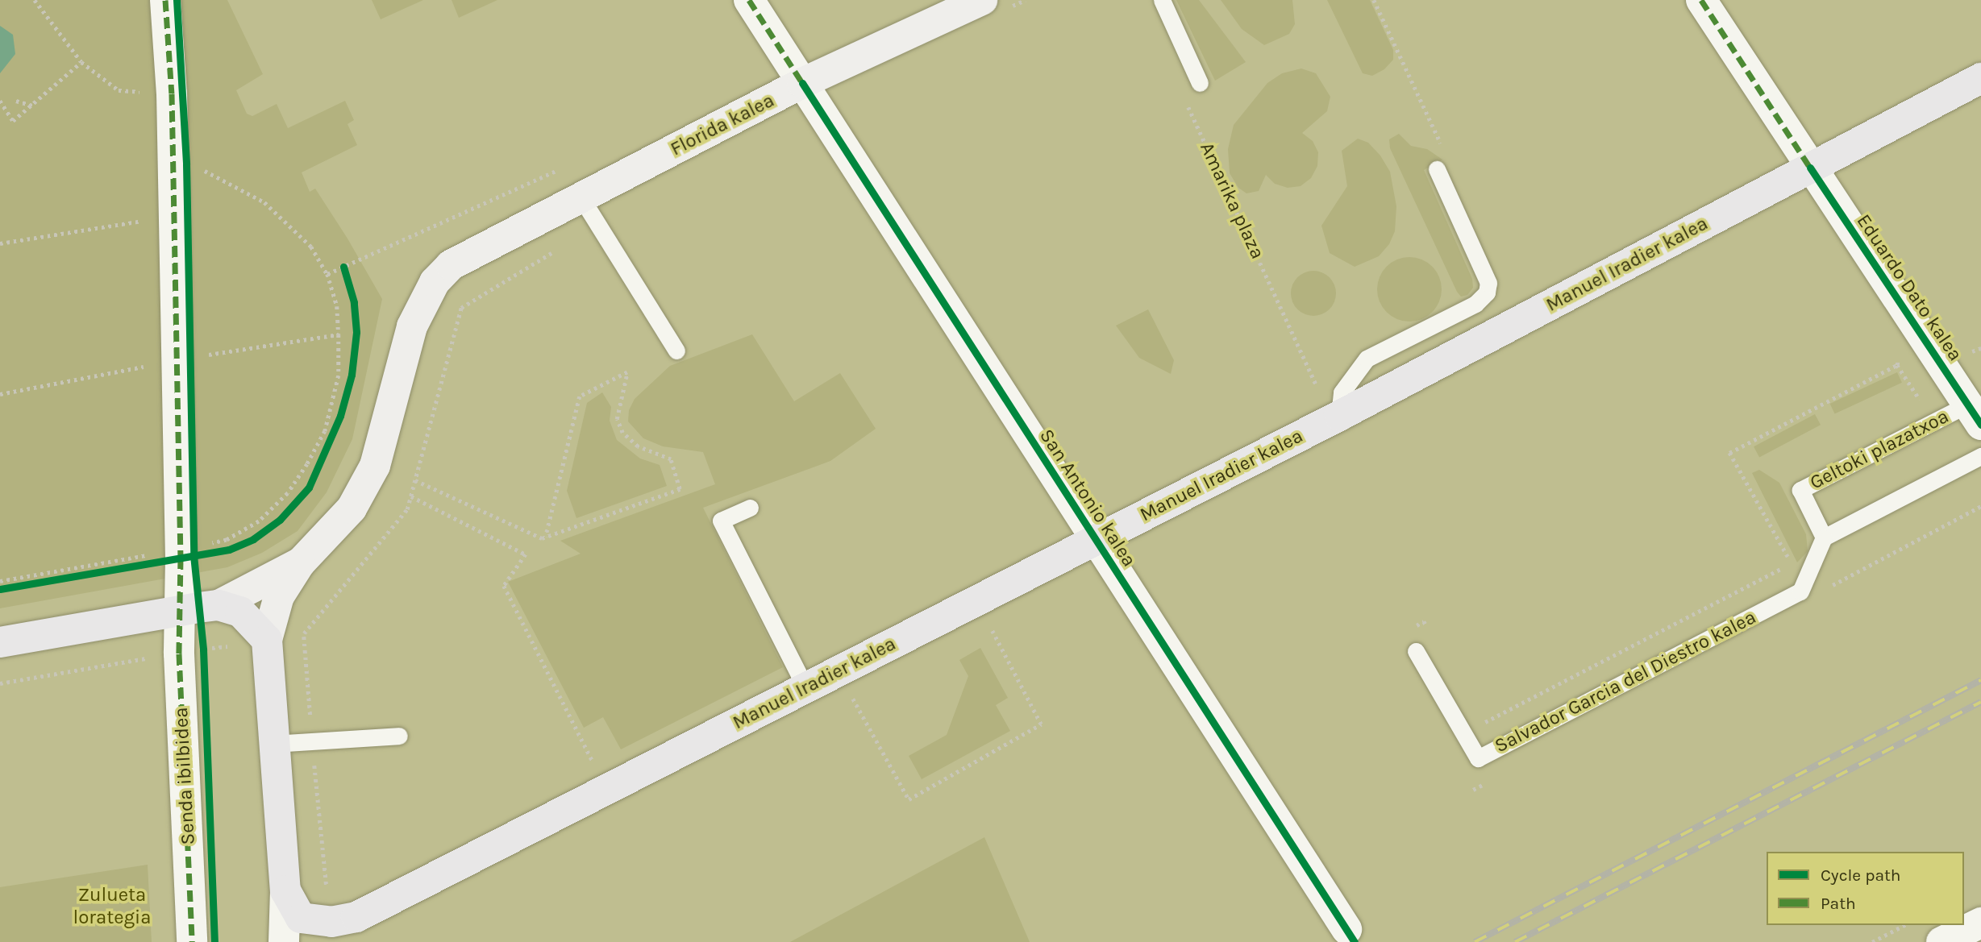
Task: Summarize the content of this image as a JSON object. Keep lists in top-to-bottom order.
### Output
{
  "streets": {
    "main road": ["Florida kalea", "Manuel Iradier kalea"],
    "street": ["Eduardo Dato kalea", "San Antonio kalea", "Senda ibilbidea"],
    "lane": ["Geltoki plazatxoa", "Salvador Garcia del Diestro kalea"],
    "path": ["Amarika plaza"]
  },
  "crossings": [
    ["Florida kalea", "San Antonio kalea"],
    ["Manuel Iradier kalea", "Eduardo Dato kalea"],
    ["Manuel Iradier kalea", "San Antonio kalea"],
    ["Eduardo Dato kalea", "Geltoki plazatxoa"],
    ["Geltoki plazatxoa", "Salvador Garcia del Diestro kalea"]
  ],
  "parks": ["Zulueta lorategia"],
  "legend": ["Cycle path", "Path"]
}
